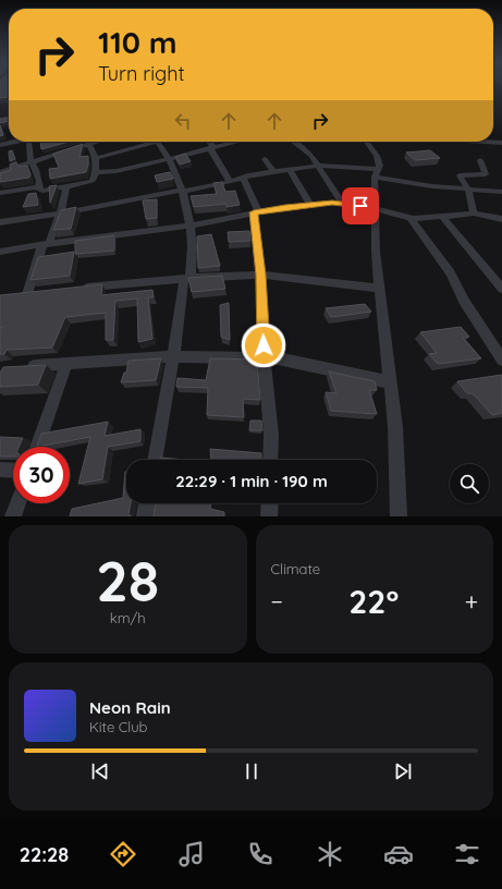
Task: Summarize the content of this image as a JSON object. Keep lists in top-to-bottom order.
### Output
{
  "page": {
    "turn": ["110 m", "Turn right"],
    "limit": "30",
    "trip": "22:29 · 1 min · 190 m",
    "tile": [
      ["28", "km/h"],
      "Climate"
    ],
    "heat": ["−", "22°", "+"],
    "song": ["Neon Rain", "Kite Club"],
    "tabs": "22:28"
  }
}
